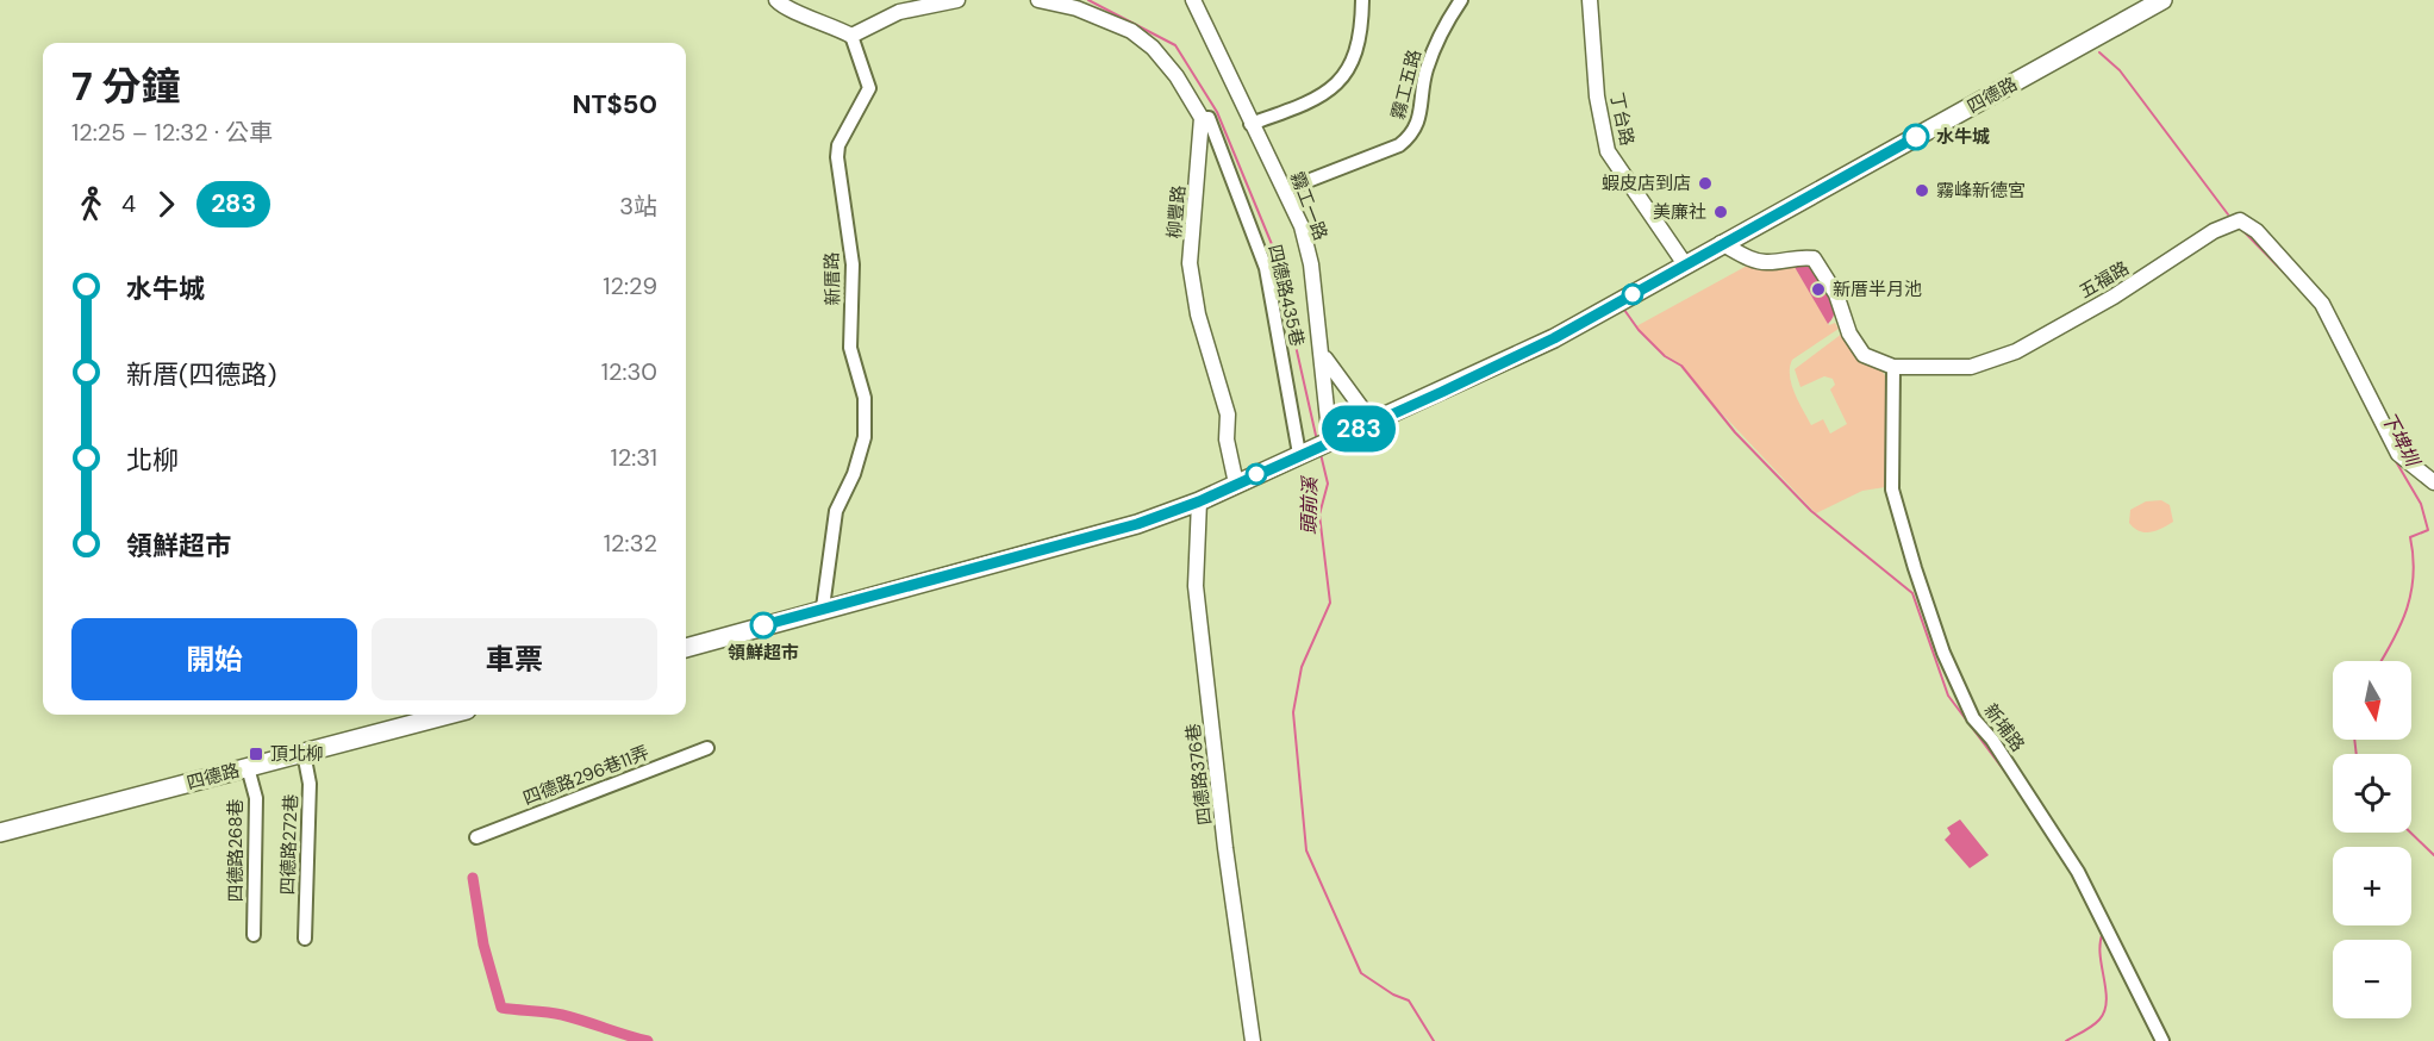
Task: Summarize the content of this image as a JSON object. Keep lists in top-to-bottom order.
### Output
{
  "streets": {
    "main road": ["四德路"],
    "street": [
      "霧工五路",
      "丁台路",
      "霧工一路",
      "柳豐路",
      "新厝路",
      "五福路",
      "四德路435巷",
      "新埔路",
      "四德路376巷",
      "四德路296巷11弄",
      "四德路272巷",
      "四德路268巷"
    ]
  },
  "crossings": [
    ["霧工五路", "霧工一路"],
    ["四德路", "丁台路"],
    ["四德路", "霧工一路"],
    ["四德路", "柳豐路"],
    ["四德路", "新厝路"],
    ["四德路", "五福路"],
    ["四德路", "四德路435巷"],
    ["四德路", "四德路376巷"],
    ["四德路", "四德路272巷"],
    ["四德路", "四德路268巷"],
    ["霧工一路", "四德路435巷"],
    ["柳豐路", "四德路435巷"],
    ["五福路", "新埔路"]
  ],
  "water": ["下埤圳", "頭前溪"],
  "places": {
    "other": [
      "水牛城",
      "蝦皮店到店",
      "霧峰新德宮",
      "美廉社",
      "新厝半月池",
      "領鮮超市"
    ],
    "transit": ["頂北柳"]
  },
  "lines": ["bus line 283"],
  "north": "bottom",
  "page": {
    "on_map": "283",
    "heading": ["7 分鐘", "12:25 – 12:32 · 公車", "NT$50"],
    "legs": ["4", "283", "3站"],
    "list": [
      {
        "name": "水牛城",
        "value": "12:29"
      },
      {
        "name": "新厝(四德路)",
        "value": "12:30"
      },
      {
        "name": "北柳",
        "value": "12:31"
      },
      {
        "name": "領鮮超市",
        "value": "12:32"
      }
    ],
    "buttons": ["開始", "車票"],
    "map_buttons": ["+", "−"]
  }
}
